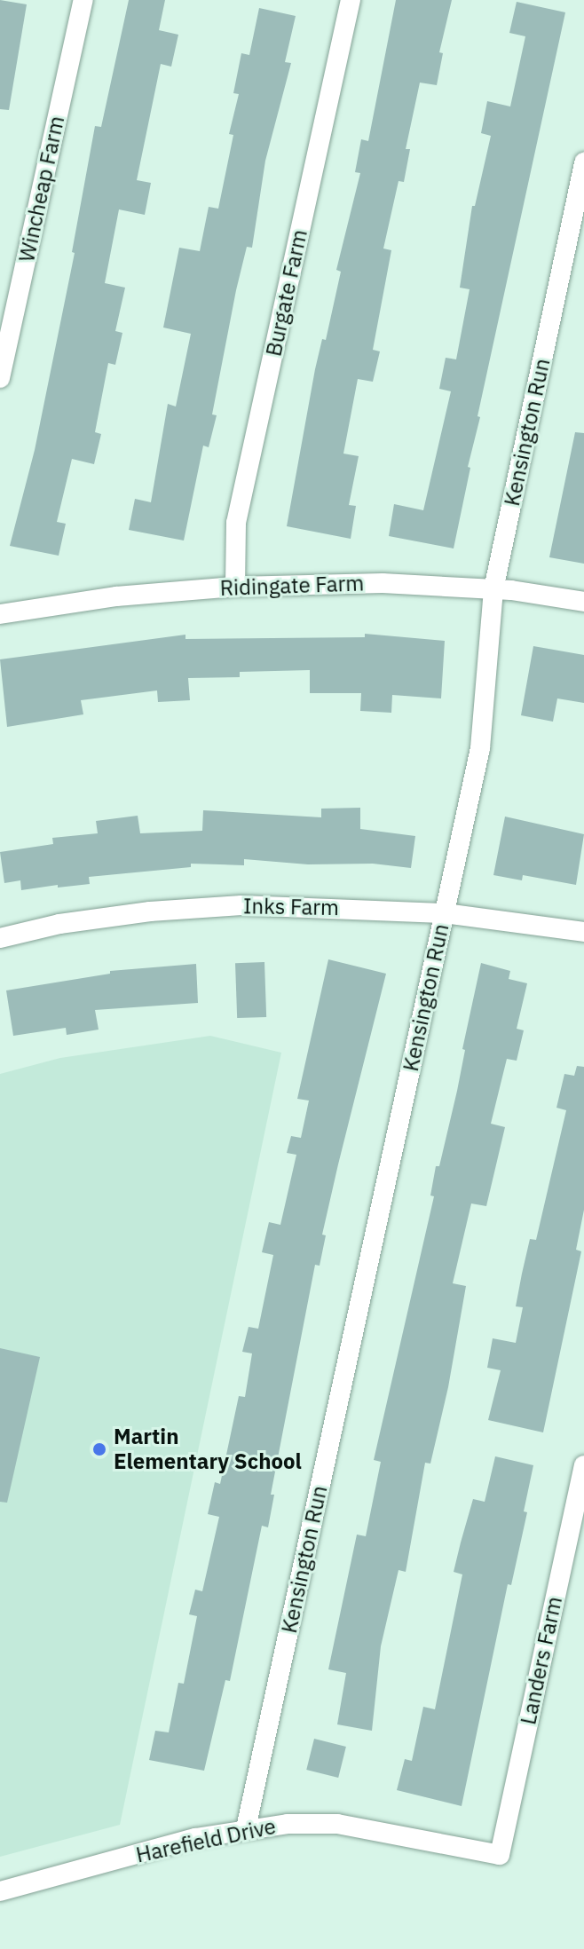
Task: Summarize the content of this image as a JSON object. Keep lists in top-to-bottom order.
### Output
{
  "streets": {
    "street": [
      "Wincheap Farm",
      "Burgate Farm",
      "Kensington Run",
      "Ridingate Farm",
      "Inks Farm",
      "Landers Farm",
      "Harefield Drive"
    ]
  },
  "crossings": [
    ["Burgate Farm", "Ridingate Farm"],
    ["Kensington Run", "Ridingate Farm"],
    ["Kensington Run", "Inks Farm"],
    ["Kensington Run", "Harefield Drive"],
    ["Landers Farm", "Harefield Drive"]
  ],
  "places": ["Martin Elementary School"]
}
